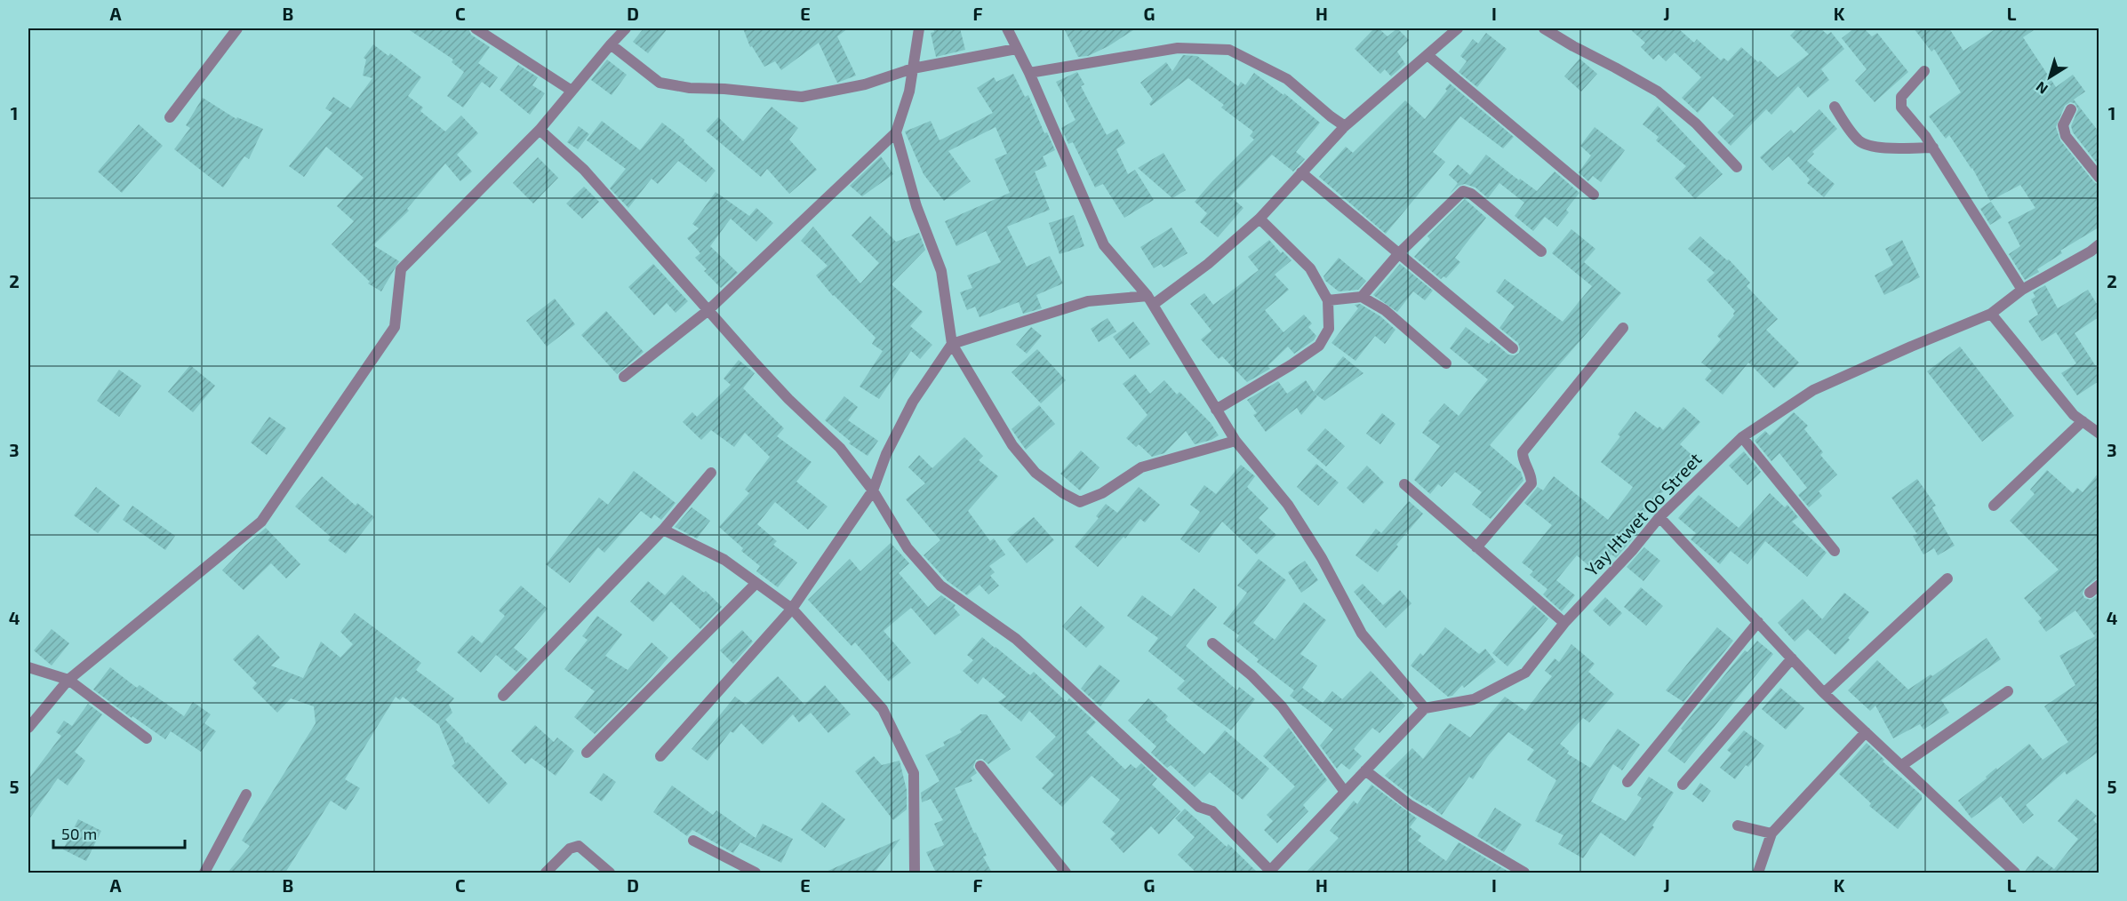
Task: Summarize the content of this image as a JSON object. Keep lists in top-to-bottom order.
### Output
{
  "streets": {
    "street": ["Yay Htwet Oo Street"]
  },
  "scale_bar": "50 m",
  "north": "bottom left",
  "grid": {
    "columns": [
      "A",
      "B",
      "C",
      "D",
      "E",
      "F",
      "G",
      "H",
      "I",
      "J",
      "K",
      "L"
    ],
    "rows": [
      "1",
      "2",
      "3",
      "4",
      "5"
    ]
  }
}
